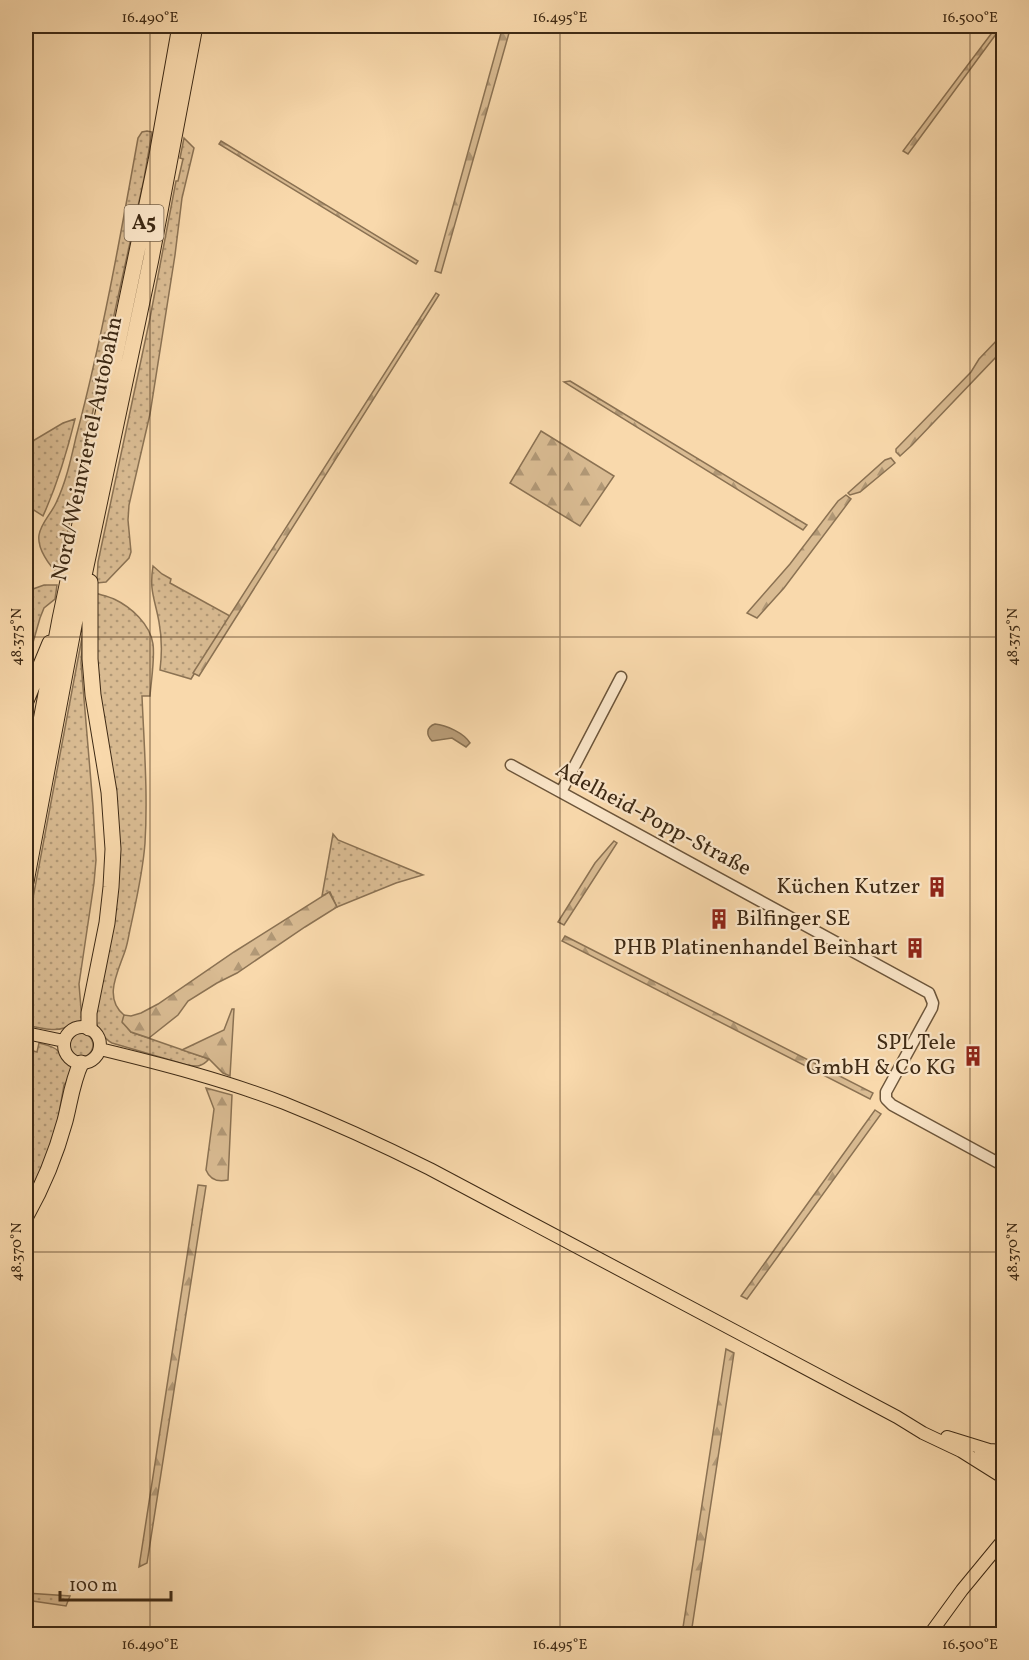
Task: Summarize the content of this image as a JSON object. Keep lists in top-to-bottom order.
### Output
{
  "streets": {
    "highway": ["A5", "Nord/Weinviertel Autobahn"],
    "street": ["Adelheid-Popp-Straße"]
  },
  "places": {
    "building": [
      "Küchen Kutzer",
      "Bilfinger SE",
      "PHB Platinenhandel Beinhart",
      "SPL Tele GmbH & Co KG"
    ]
  },
  "scale_bar": "100 m",
  "coordinates": [
    "16.490°E",
    "16.495°E",
    "16.500°E",
    "48.375°N",
    "48.370°N"
  ]
}
